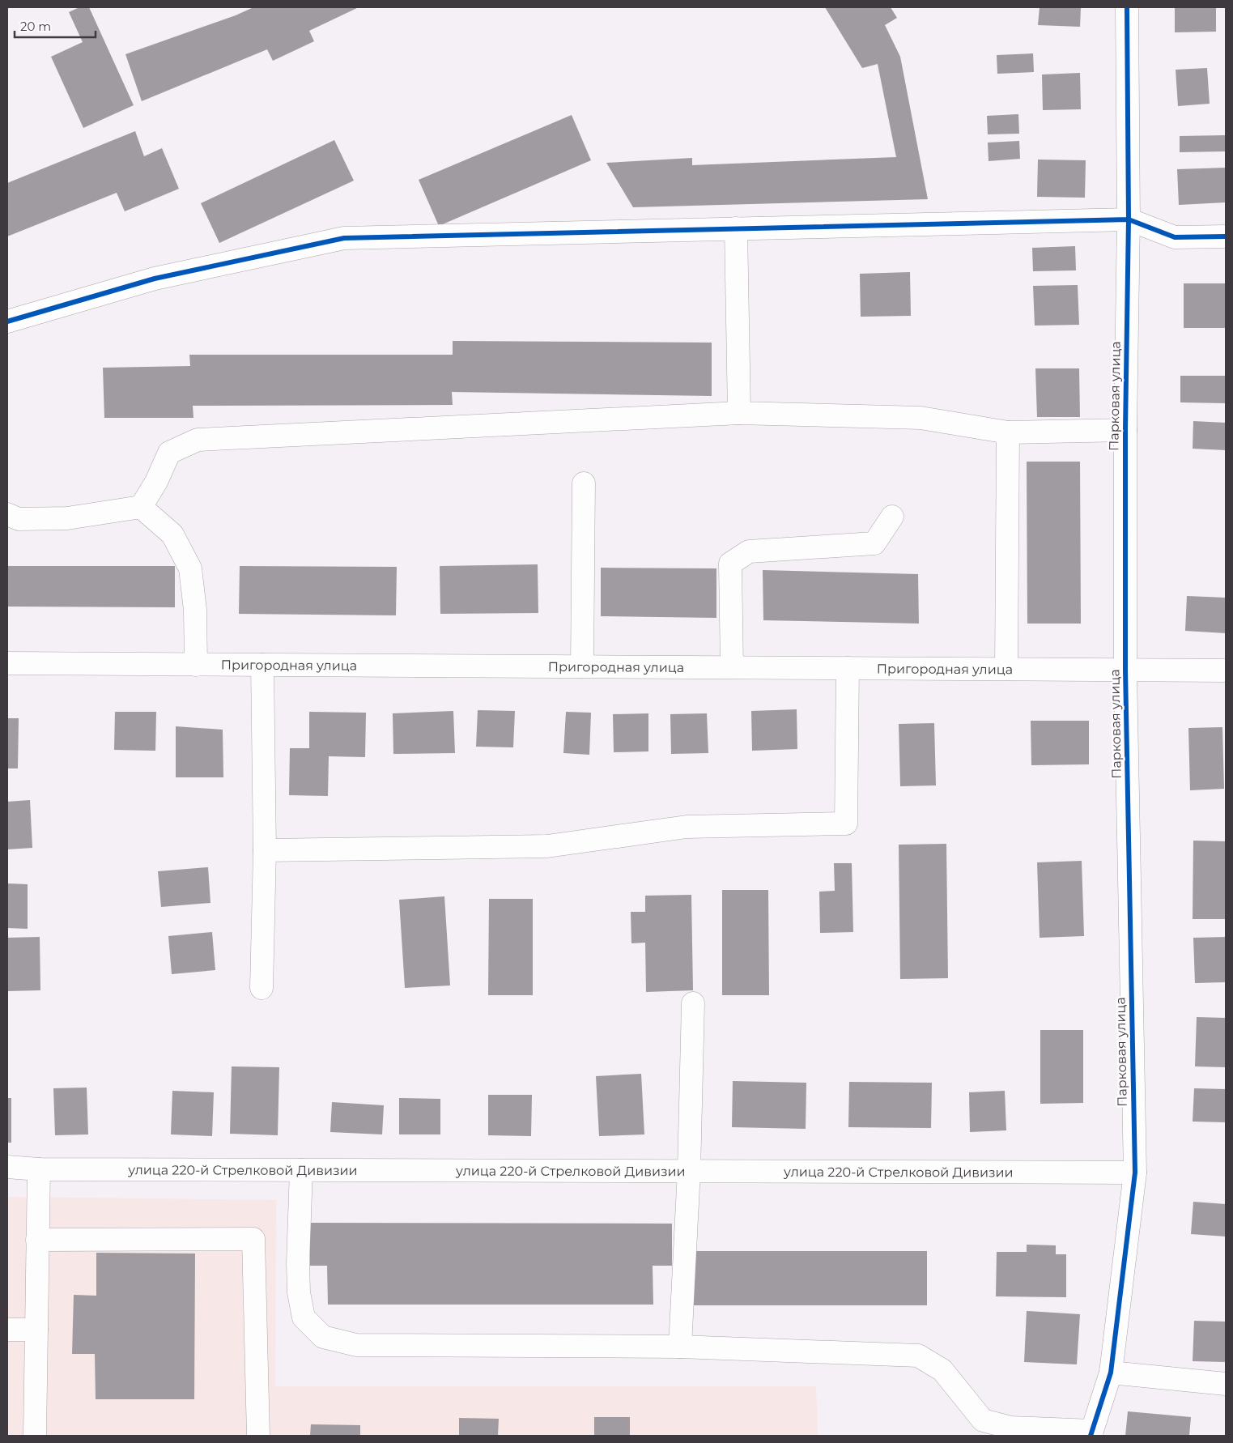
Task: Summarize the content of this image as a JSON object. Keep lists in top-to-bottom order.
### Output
{
  "streets": {
    "street": ["Парковая улица", "Пригородная улица", "улица 220-й Стрелковой Дивизии"]
  },
  "crossings": [
    ["Парковая улица", "Пригородная улица"],
    ["Парковая улица", "улица 220-й Стрелковой Дивизии"]
  ],
  "scale_bar": "20 m"
}
